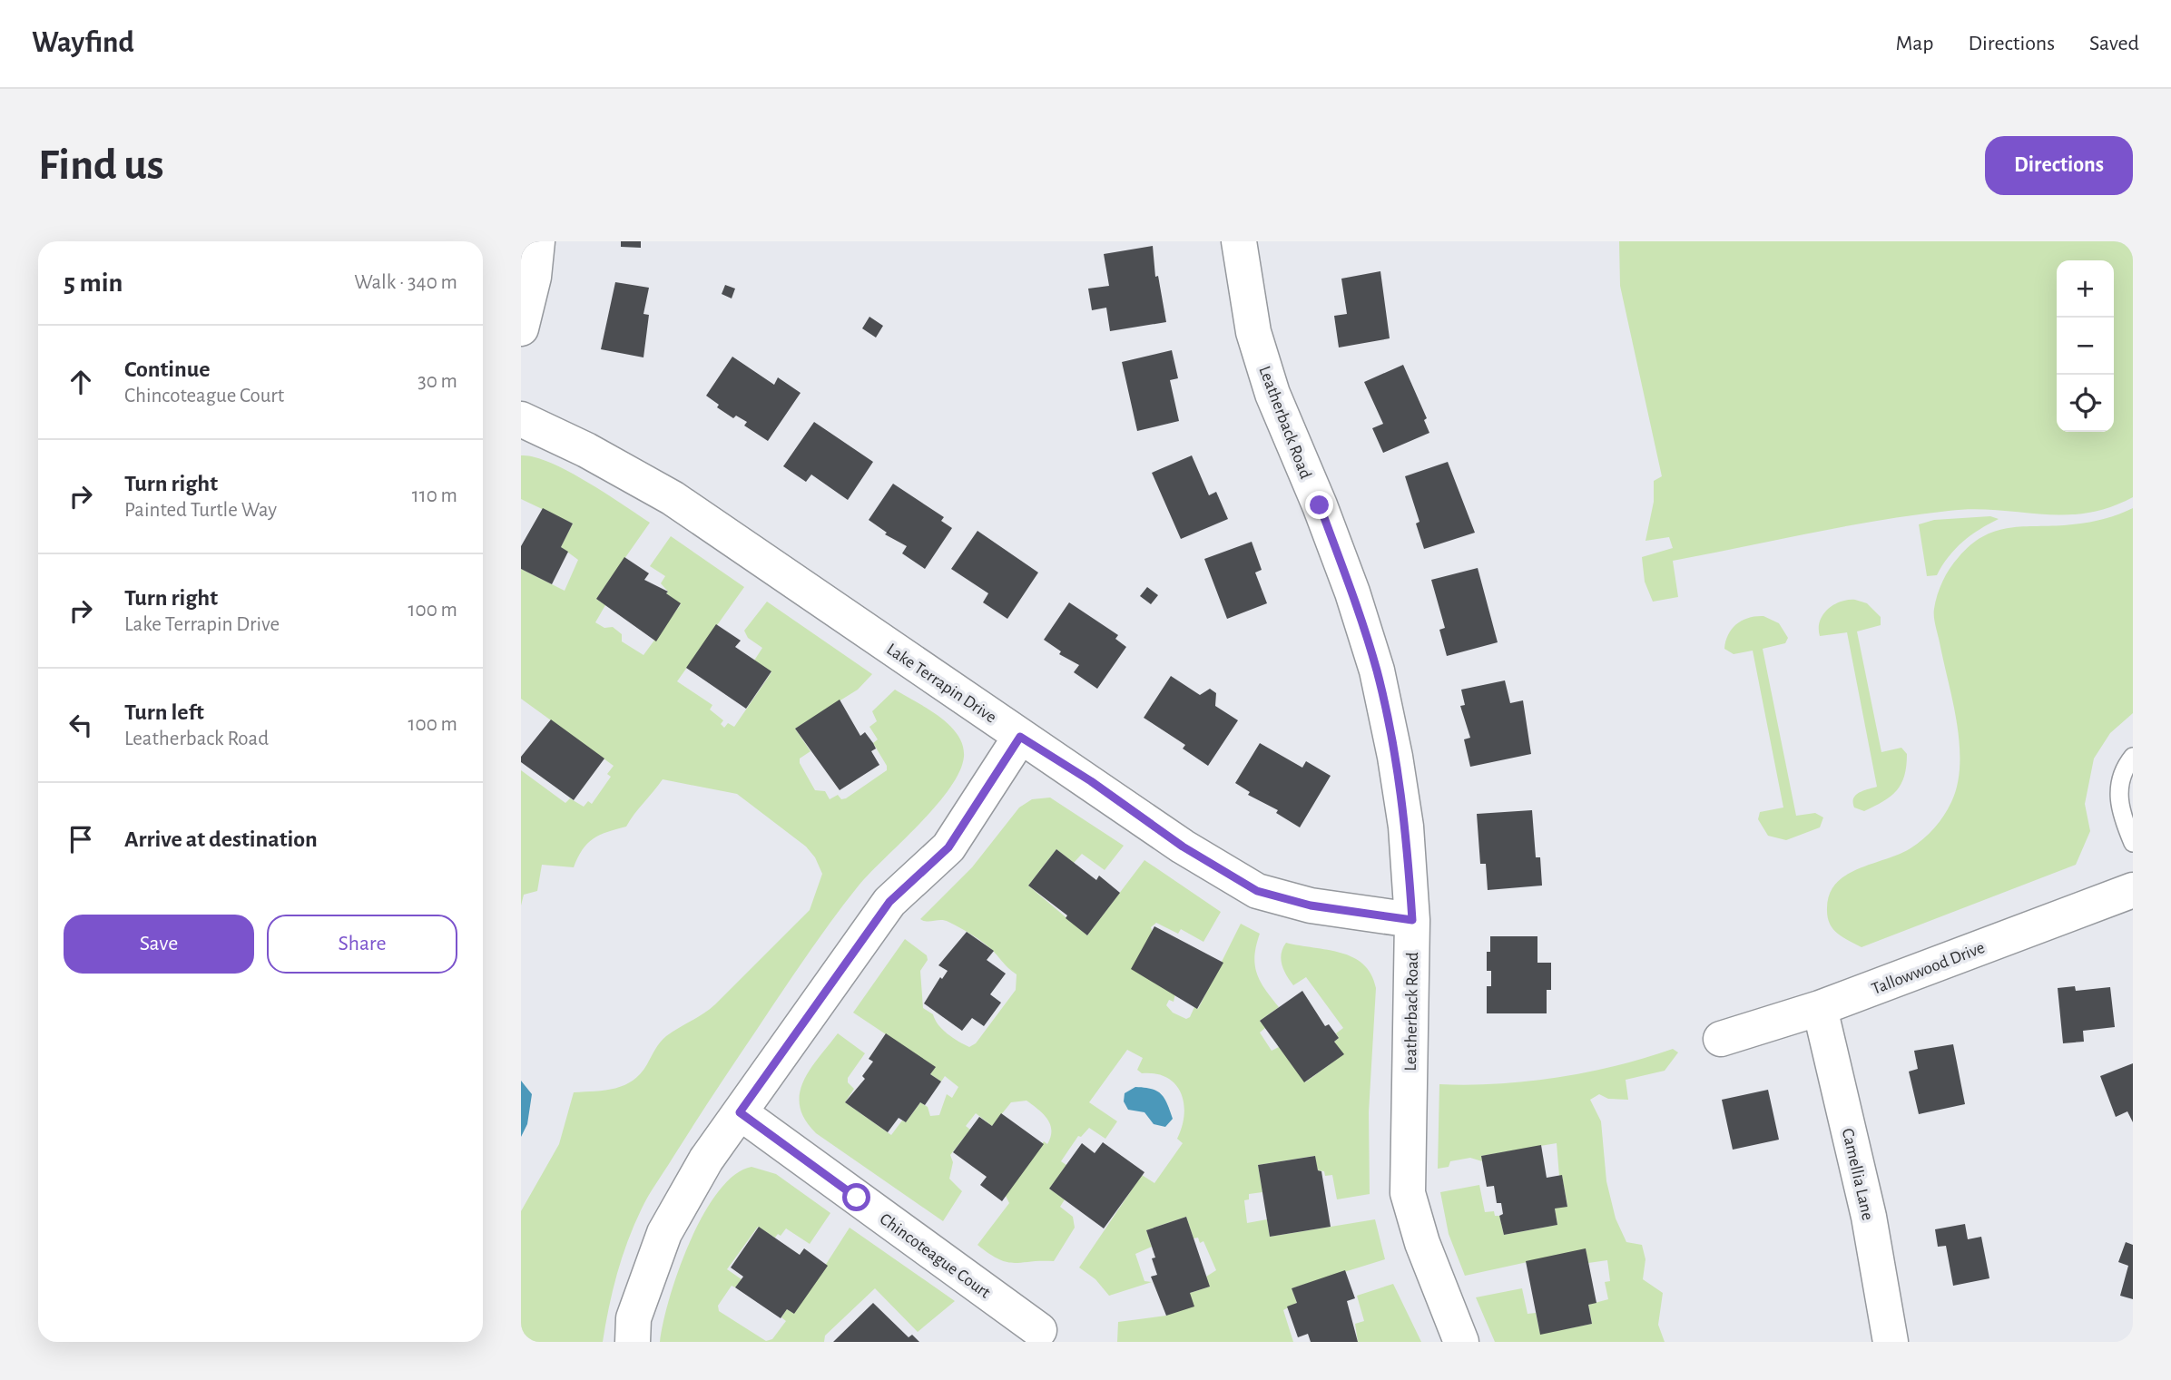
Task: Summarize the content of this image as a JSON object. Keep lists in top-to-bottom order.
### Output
{
  "streets": {
    "street": [
      "Leatherback Road",
      "Lake Terrapin Drive",
      "Tallowwood Drive",
      "Camellia Lane",
      "Chincoteague Court"
    ]
  },
  "crossings": [
    ["Leatherback Road", "Lake Terrapin Drive"],
    ["Tallowwood Drive", "Camellia Lane"]
  ],
  "page": {
    "header": "Wayfind",
    "nav": ["Map", "Directions", "Saved"],
    "buttons": [
      "Directions",
      ["Save", "Share"]
    ],
    "title": "Find us",
    "heading": ["5 min", "Walk · 340 m"],
    "map_buttons": ["+", "−"],
    "list": [
      ["Continue", "Chincoteague Court", "30 m"],
      ["Turn right", "Painted Turtle Way", "110 m"],
      ["Turn right", "Lake Terrapin Drive", "100 m"],
      ["Turn left", "Leatherback Road", "100 m"],
      "Arrive at destination"
    ]
  }
}
